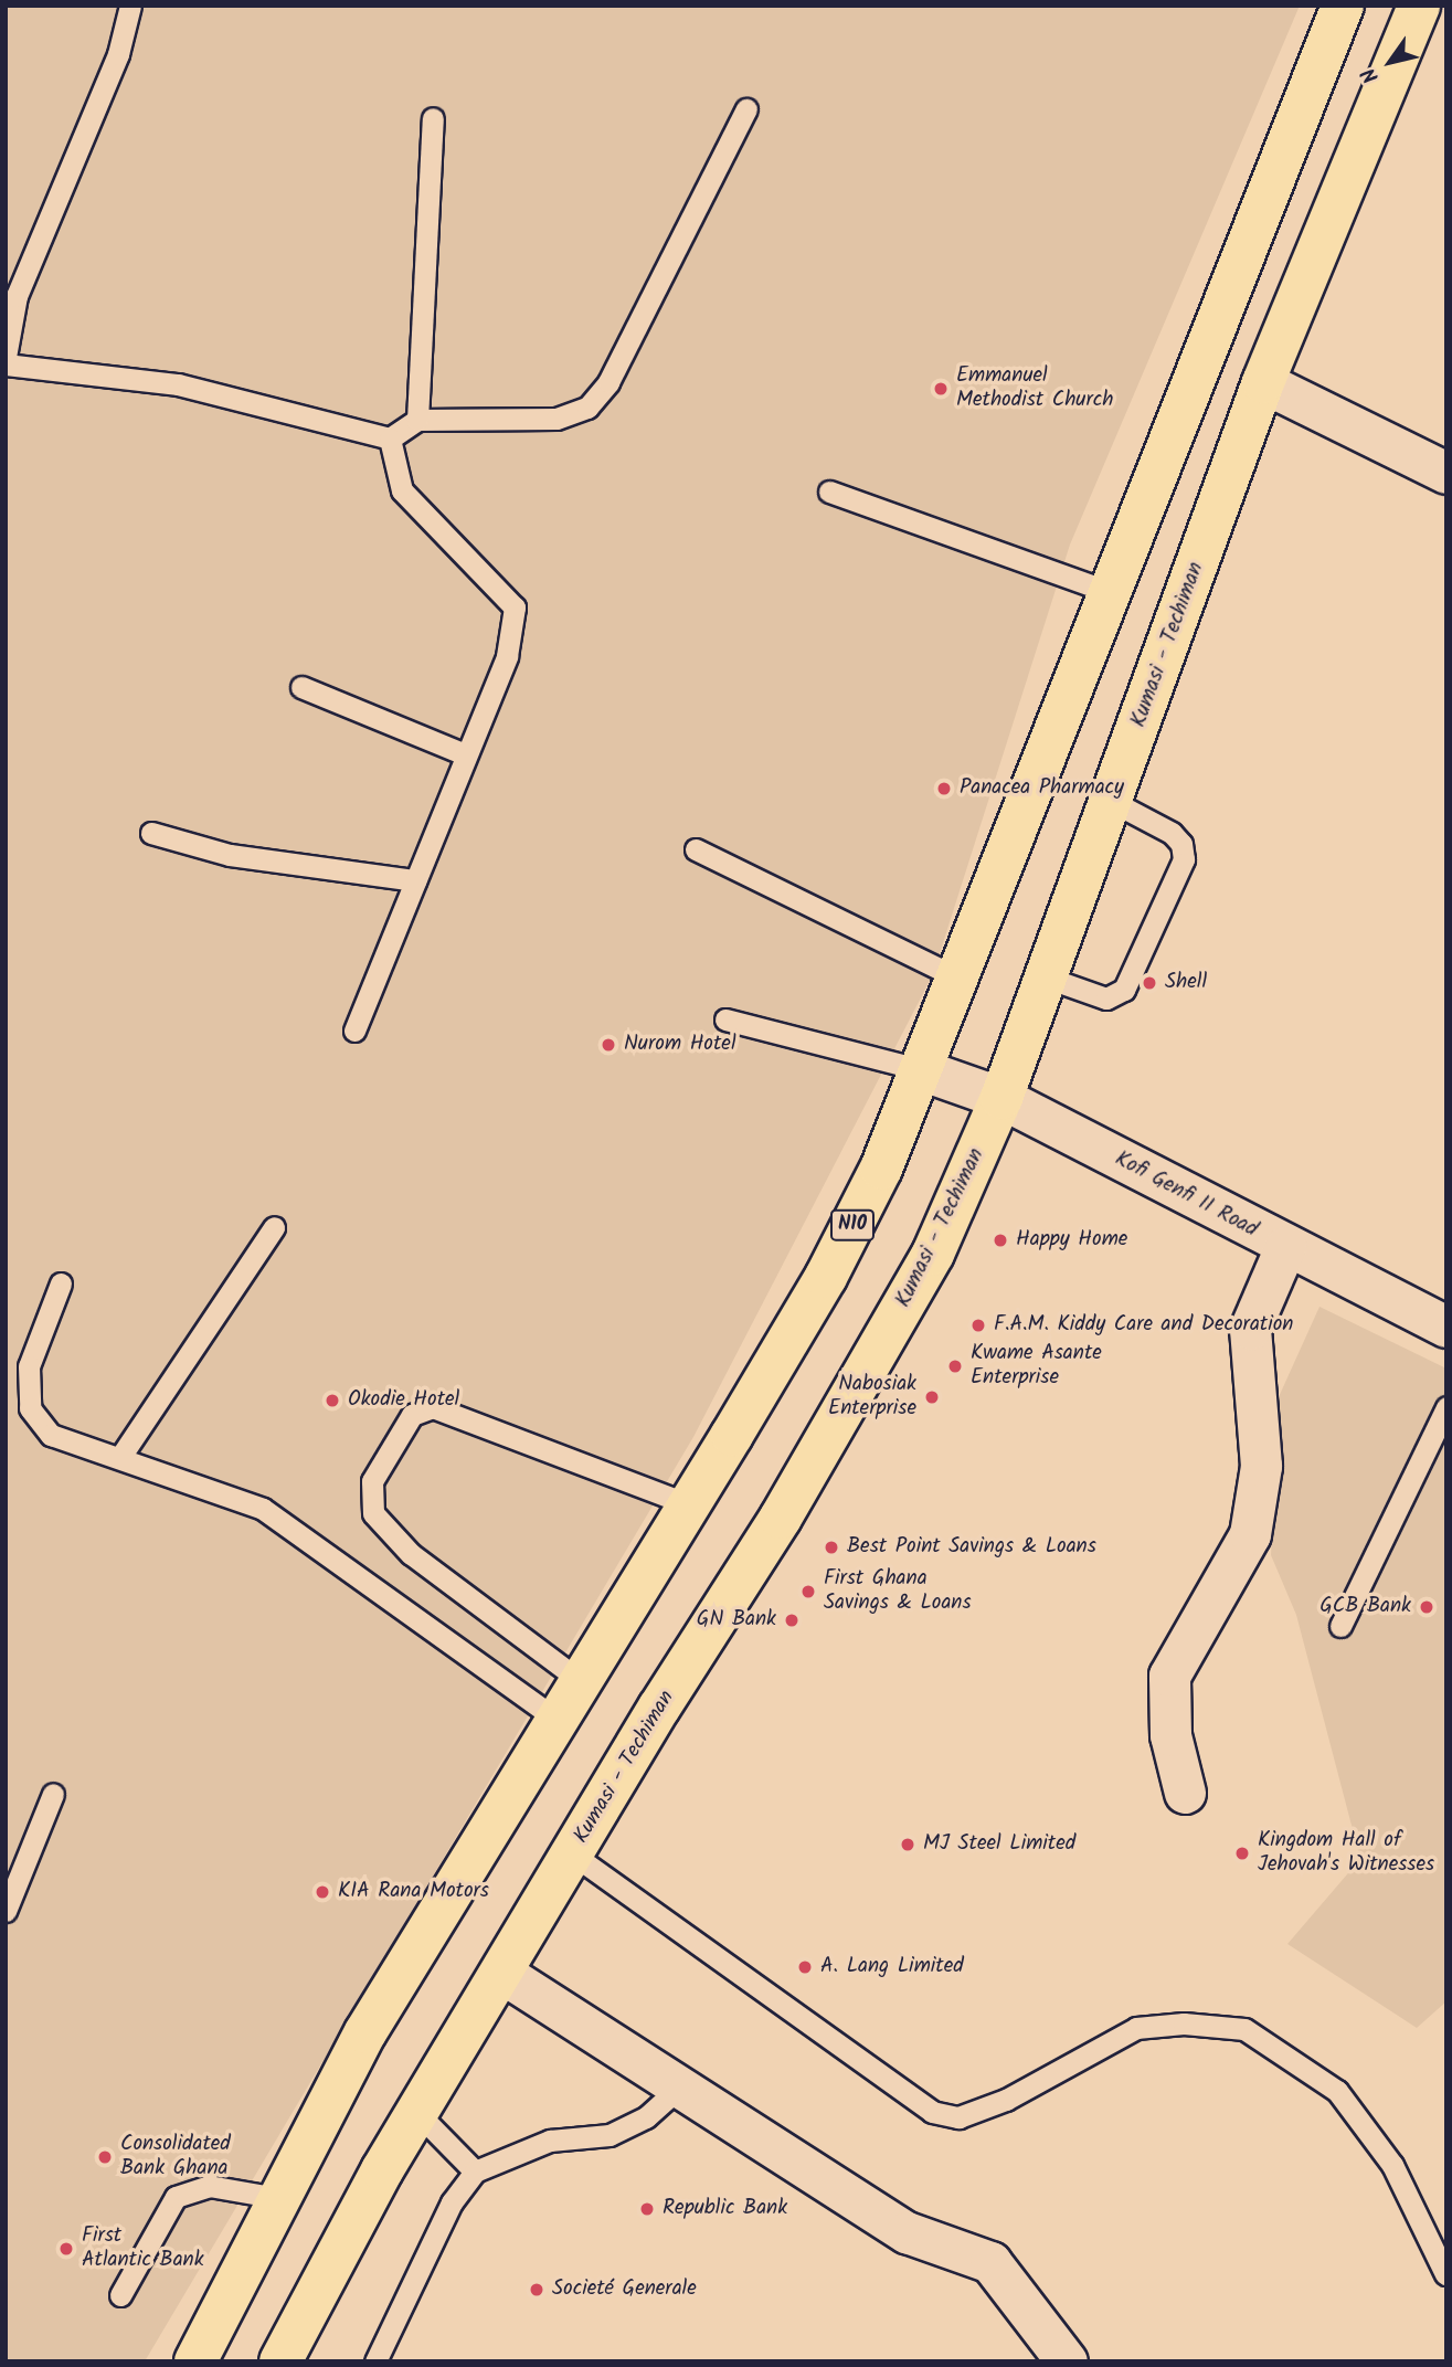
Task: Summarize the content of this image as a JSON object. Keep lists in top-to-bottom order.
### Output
{
  "streets": {
    "highway": ["Kumasi - Techiman", "N10"],
    "street": ["Kofi Genfi II Road"]
  },
  "crossings": [
    ["Kumasi - Techiman", "Kofi Genfi II Road"],
    ["Kofi Genfi II Road", "N10"]
  ],
  "places": [
    "Emmanuel Methodist Church",
    "Panacea Pharmacy",
    "Shell",
    "Nurom Hotel",
    "Happy Home",
    "F.A.M. Kiddy Care and Decoration",
    "Kwame Asante Enterprise",
    "Nabosiak Enterprise",
    "Okodie Hotel",
    "Best Point Savings & Loans",
    "First Ghana Savings & Loans",
    "GCB Bank",
    "GN Bank",
    "MJ Steel Limited",
    "Kingdom Hall of Jehovah's Witnesses",
    "KIA Rana Motors",
    "A. Lang Limited",
    "Consolidated Bank Ghana",
    "Republic Bank",
    "First Atlantic Bank",
    "Societé Generale"
  ],
  "north": "bottom left"
}
